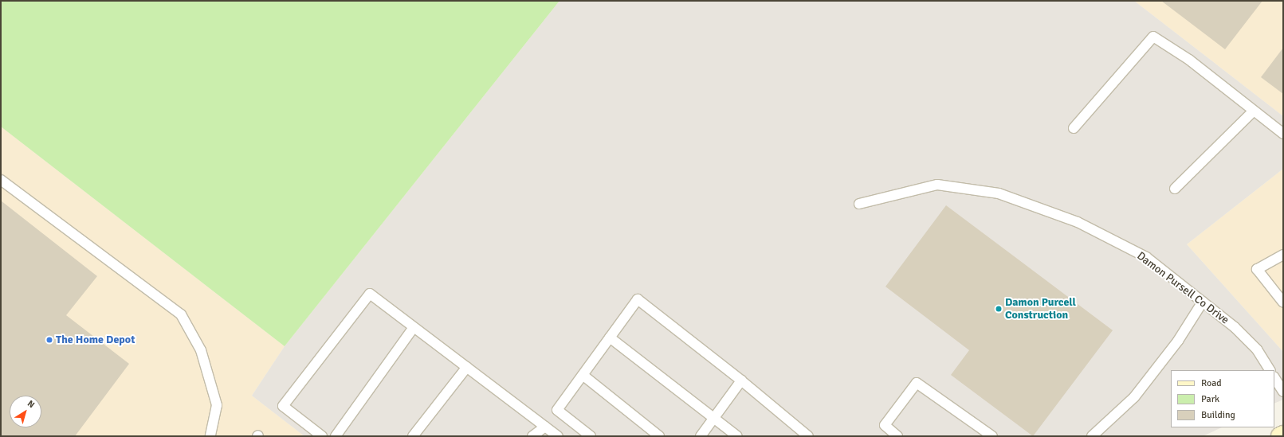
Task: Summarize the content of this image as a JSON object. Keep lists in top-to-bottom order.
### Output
{
  "streets": {
    "lane": ["Damon Pursell Co Drive"]
  },
  "places": ["Damon Purcell Construction", "The Home Depot"],
  "legend": ["Road", "Park", "Building"],
  "north": "top right"
}
